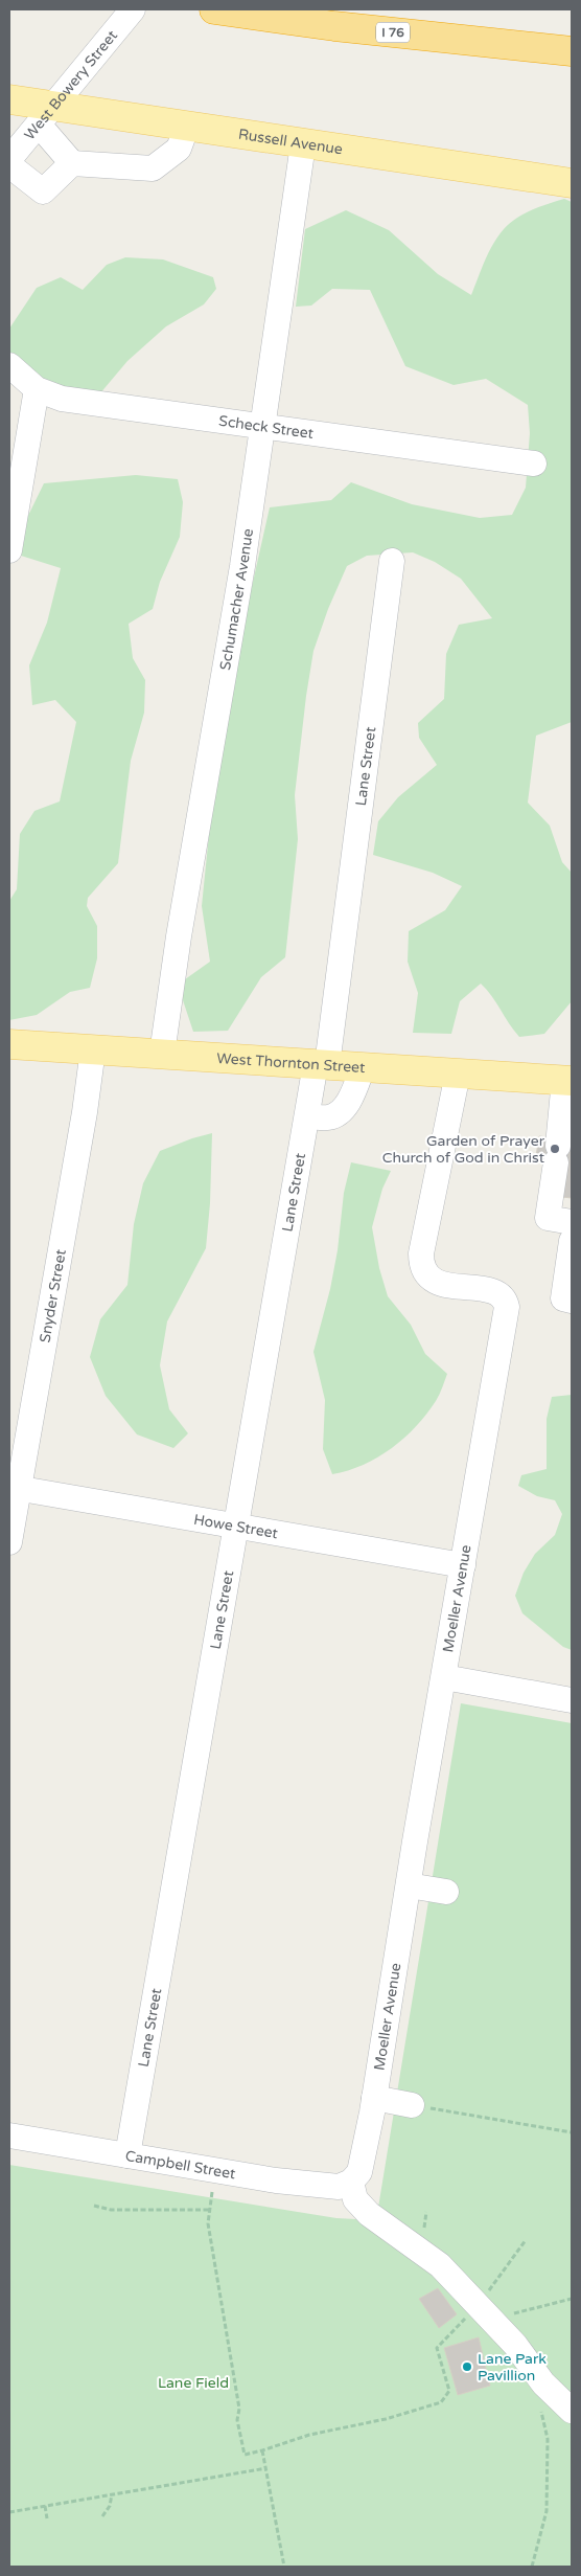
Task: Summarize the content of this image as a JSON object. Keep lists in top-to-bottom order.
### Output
{
  "streets": {
    "highway": ["I 76"],
    "main road": ["Russell Avenue", "West Thornton Street"],
    "street": [
      "West Bowery Street",
      "Scheck Street",
      "Schumacher Avenue",
      "Lane Street",
      "Snyder Street",
      "Howe Street",
      "Moeller Avenue",
      "Campbell Street"
    ]
  },
  "crossings": [
    ["West Bowery Street", "Russell Avenue"],
    ["Russell Avenue", "Schumacher Avenue"],
    ["Scheck Street", "Schumacher Avenue"],
    ["Schumacher Avenue", "West Thornton Street"],
    ["Lane Street", "West Thornton Street"],
    ["Lane Street", "Howe Street"],
    ["Lane Street", "Campbell Street"],
    ["West Thornton Street", "Snyder Street"],
    ["West Thornton Street", "Moeller Avenue"],
    ["Snyder Street", "Howe Street"],
    ["Howe Street", "Moeller Avenue"],
    ["Moeller Avenue", "Campbell Street"]
  ],
  "parks": ["Lane Field"],
  "places": ["Garden of Prayer Church of God in Christ", "Lane Park Pavillion"]
}
